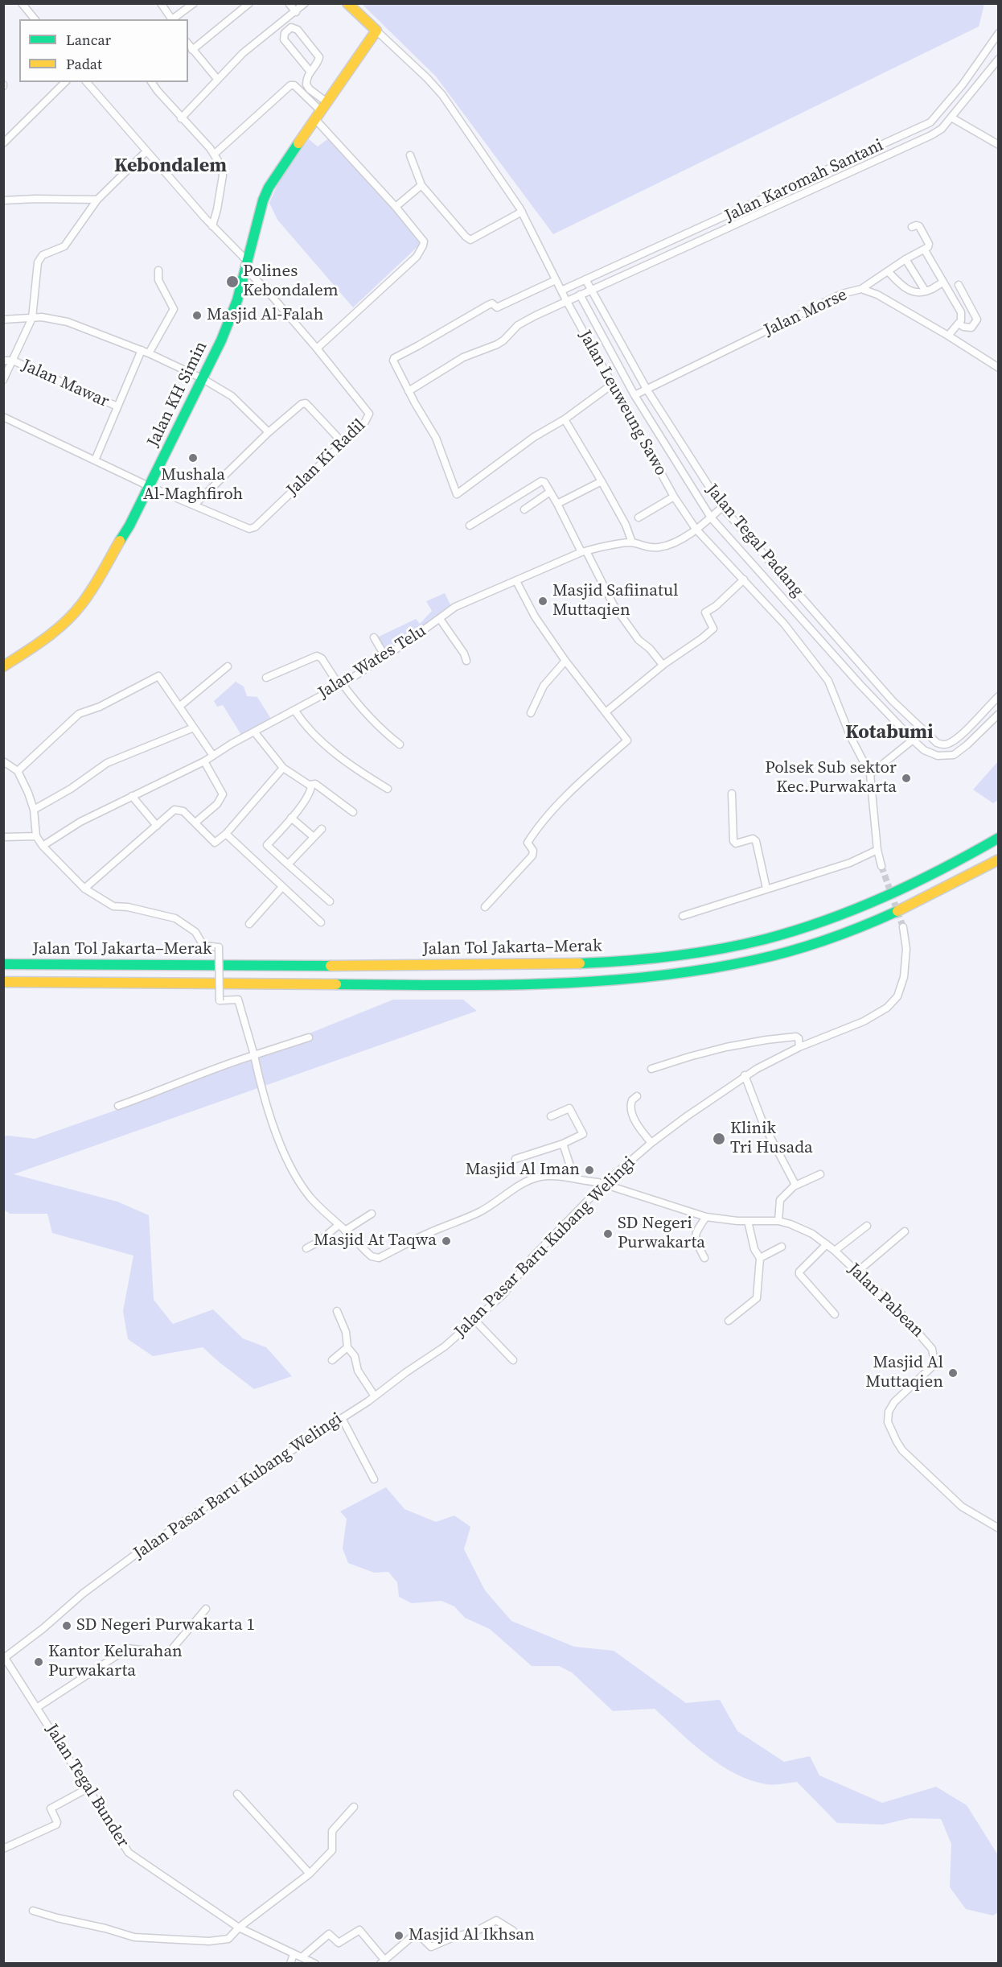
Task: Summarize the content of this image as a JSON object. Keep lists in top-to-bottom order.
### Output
{
  "streets": {
    "main road": ["Jalan KH Simin", "Jalan Tol Jakarta–Merak"],
    "street": [
      "Jalan Karomah Santani",
      "Jalan Morse",
      "Jalan Mawar",
      "Jalan Leuweung Sawo",
      "Jalan Ki Radil",
      "Jalan Tegal Padang",
      "Jalan Wates Telu",
      "Jalan Pasar Baru Kubang Welingi",
      "Jalan Pabean",
      "Jalan Tegal Bunder"
    ]
  },
  "crossings": [
    ["Jalan Karomah Santani", "Jalan Leuweung Sawo"],
    ["Jalan Karomah Santani", "Jalan Tegal Padang"],
    ["Jalan Morse", "Jalan Tegal Padang"],
    ["Jalan KH Simin", "Jalan Leuweung Sawo"],
    ["Jalan KH Simin", "Jalan Ki Radil"],
    ["Jalan Leuweung Sawo", "Jalan Wates Telu"],
    ["Jalan Tegal Padang", "Jalan Wates Telu"],
    ["Jalan Pasar Baru Kubang Welingi", "Jalan Pabean"],
    ["Jalan Pasar Baru Kubang Welingi", "Jalan Tegal Bunder"]
  ],
  "districts": ["Kebondalem", "Kotabumi"],
  "places": [
    "Polines Kebondalem",
    "Masjid Al-Falah",
    "Mushala Al-Maghfiroh",
    "Masjid Safiinatul Muttaqien",
    "Polsek Sub sektor Kec.Purwakarta",
    "Klinik Tri Husada",
    "Masjid Al Iman",
    "SD Negeri Purwakarta",
    "Masjid At Taqwa",
    "Masjid Al Muttaqien",
    "SD Negeri Purwakarta 1",
    "Kantor Kelurahan Purwakarta",
    "Masjid Al Ikhsan"
  ],
  "legend": ["Lancar", "Padat"]
}
